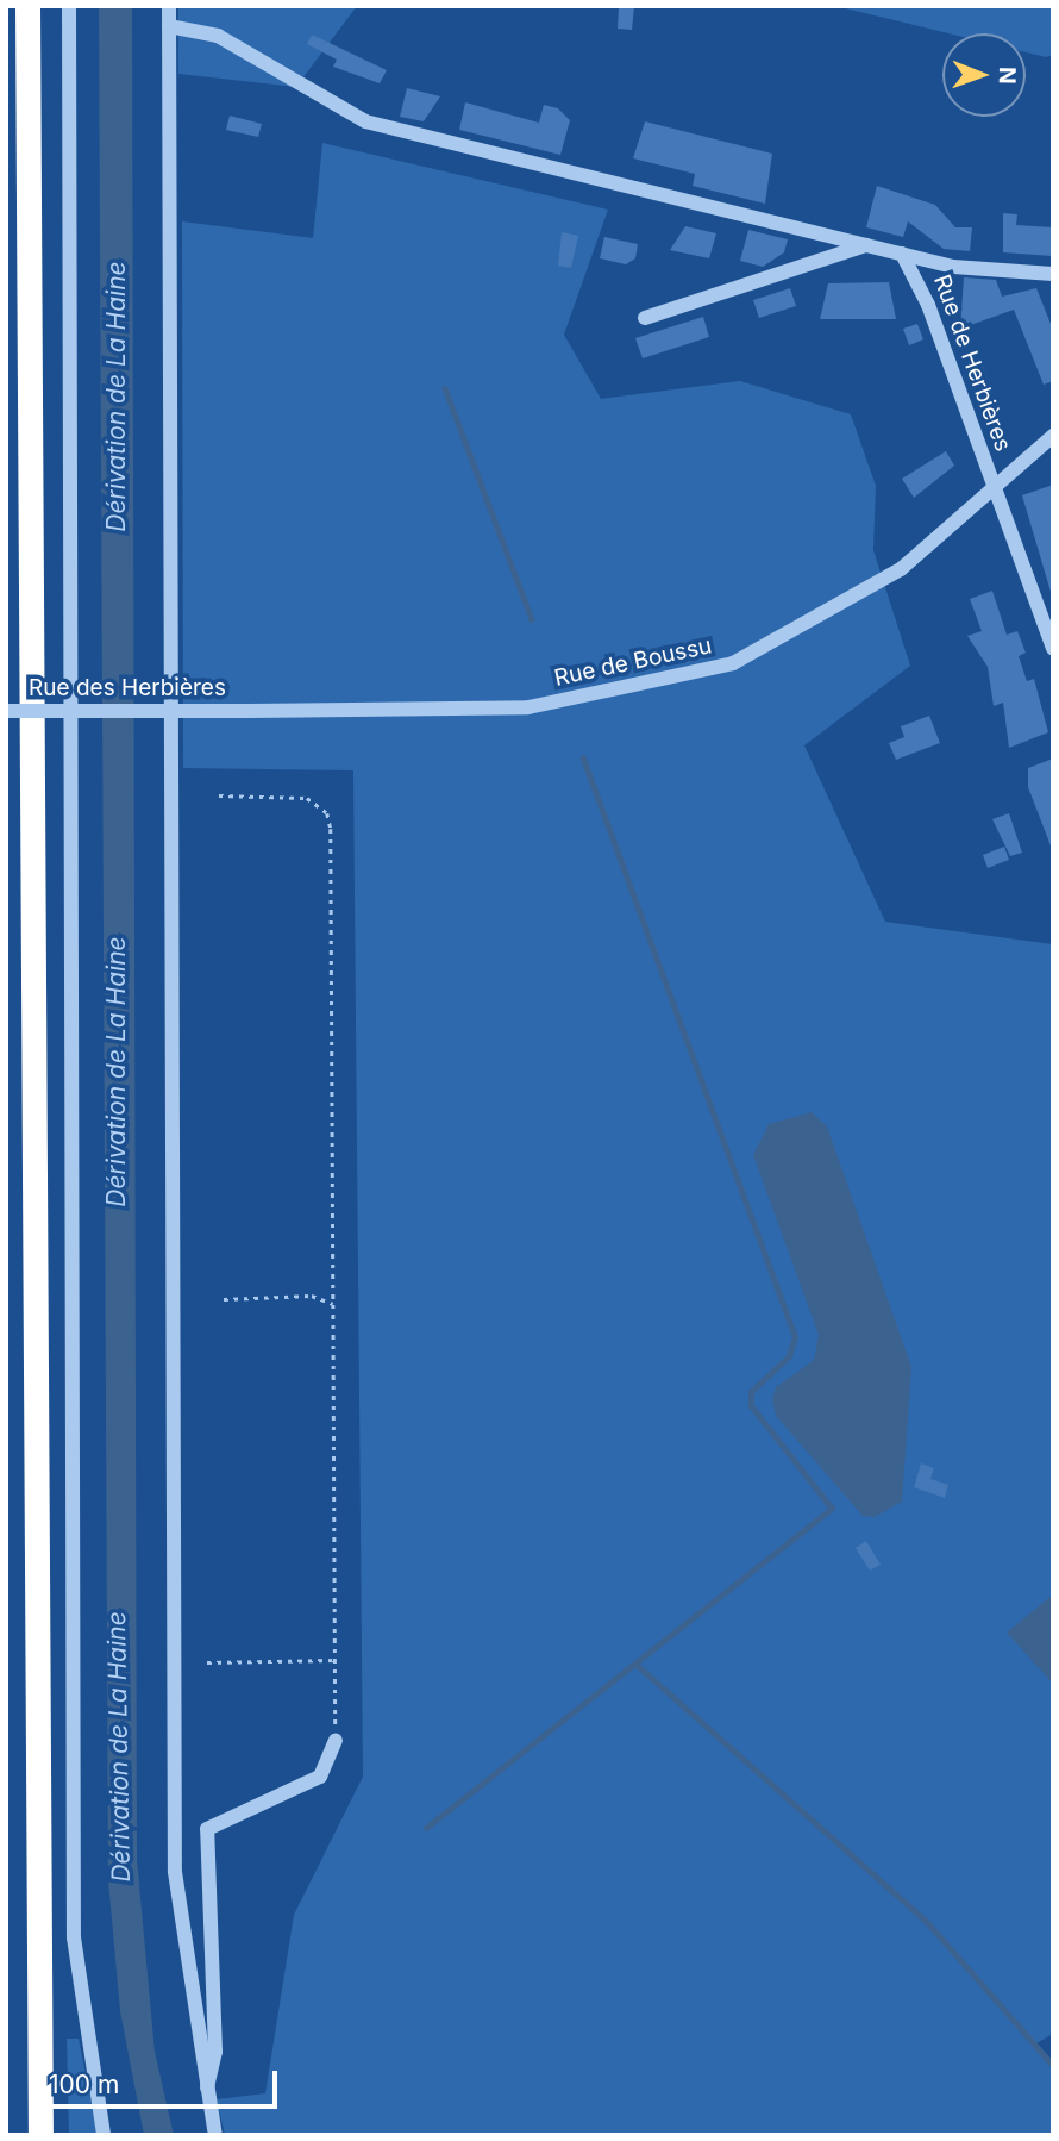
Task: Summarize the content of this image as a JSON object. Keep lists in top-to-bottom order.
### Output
{
  "streets": {
    "street": ["Rue de Herbières", "Rue de Boussu", "Rue des Herbières"]
  },
  "crossings": [
    ["Rue de Herbières", "Rue de Boussu"],
    ["Rue de Boussu", "Rue des Herbières"]
  ],
  "water": ["Dérivation de La Haine"],
  "scale_bar": "100 m",
  "north": "right"
}
